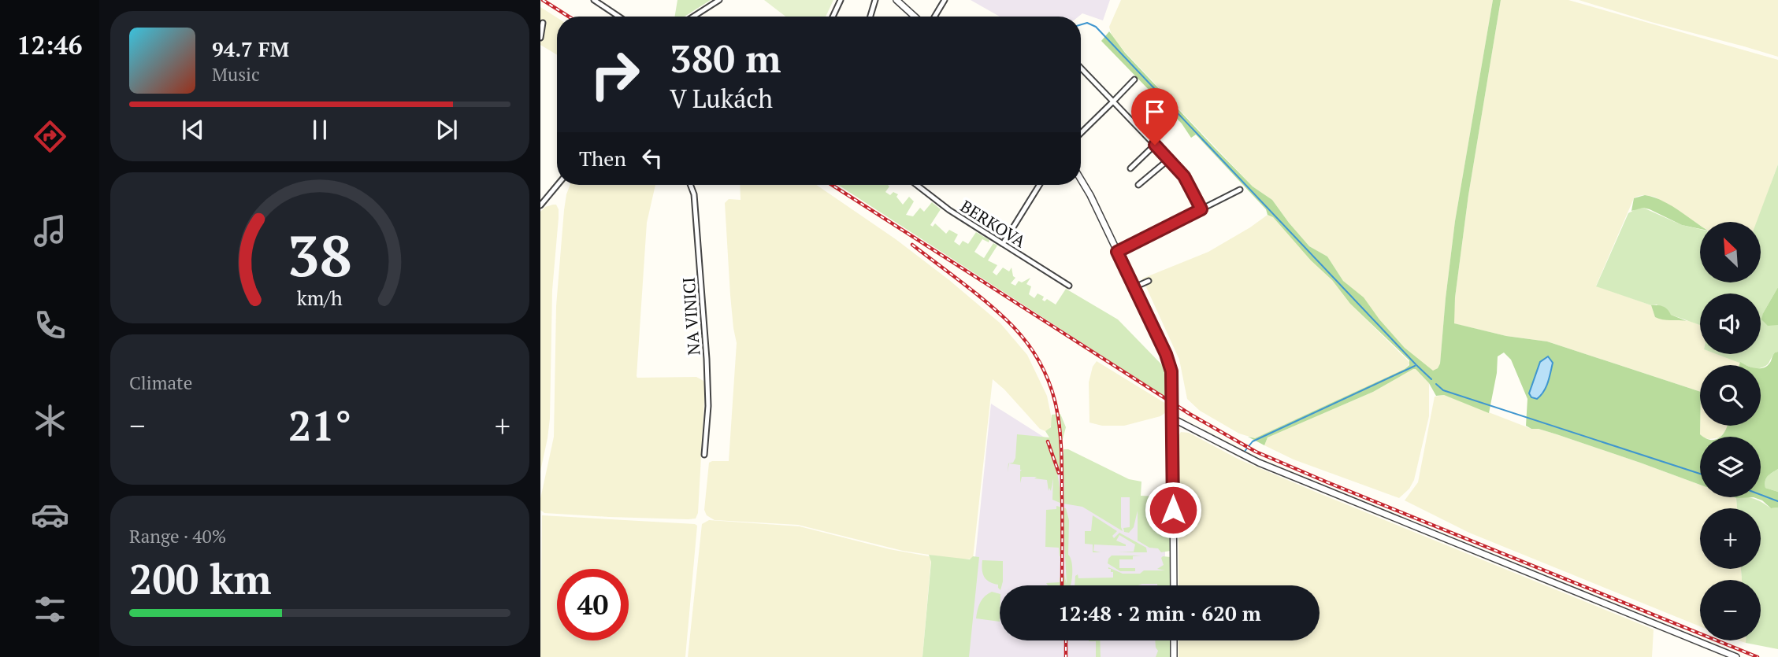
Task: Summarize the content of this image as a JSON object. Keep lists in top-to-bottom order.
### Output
{
  "streets": {
    "street": ["BERKOVA", "NA VINICI"]
  },
  "north": "top left",
  "page": {
    "tabs": "12:46",
    "turn": ["380 m", "V Lukách"],
    "song": ["94.7 FM", "Music"],
    "then": "Then",
    "map_buttons": ["+", "−"],
    "tile": [
      "Climate",
      ["Range · 40%", "200 km"]
    ],
    "heat": ["−", "21°", "+"],
    "limit": "40",
    "trip": "12:48 · 2 min · 620 m",
    "gauge": ["38", "km/h"]
  }
}
